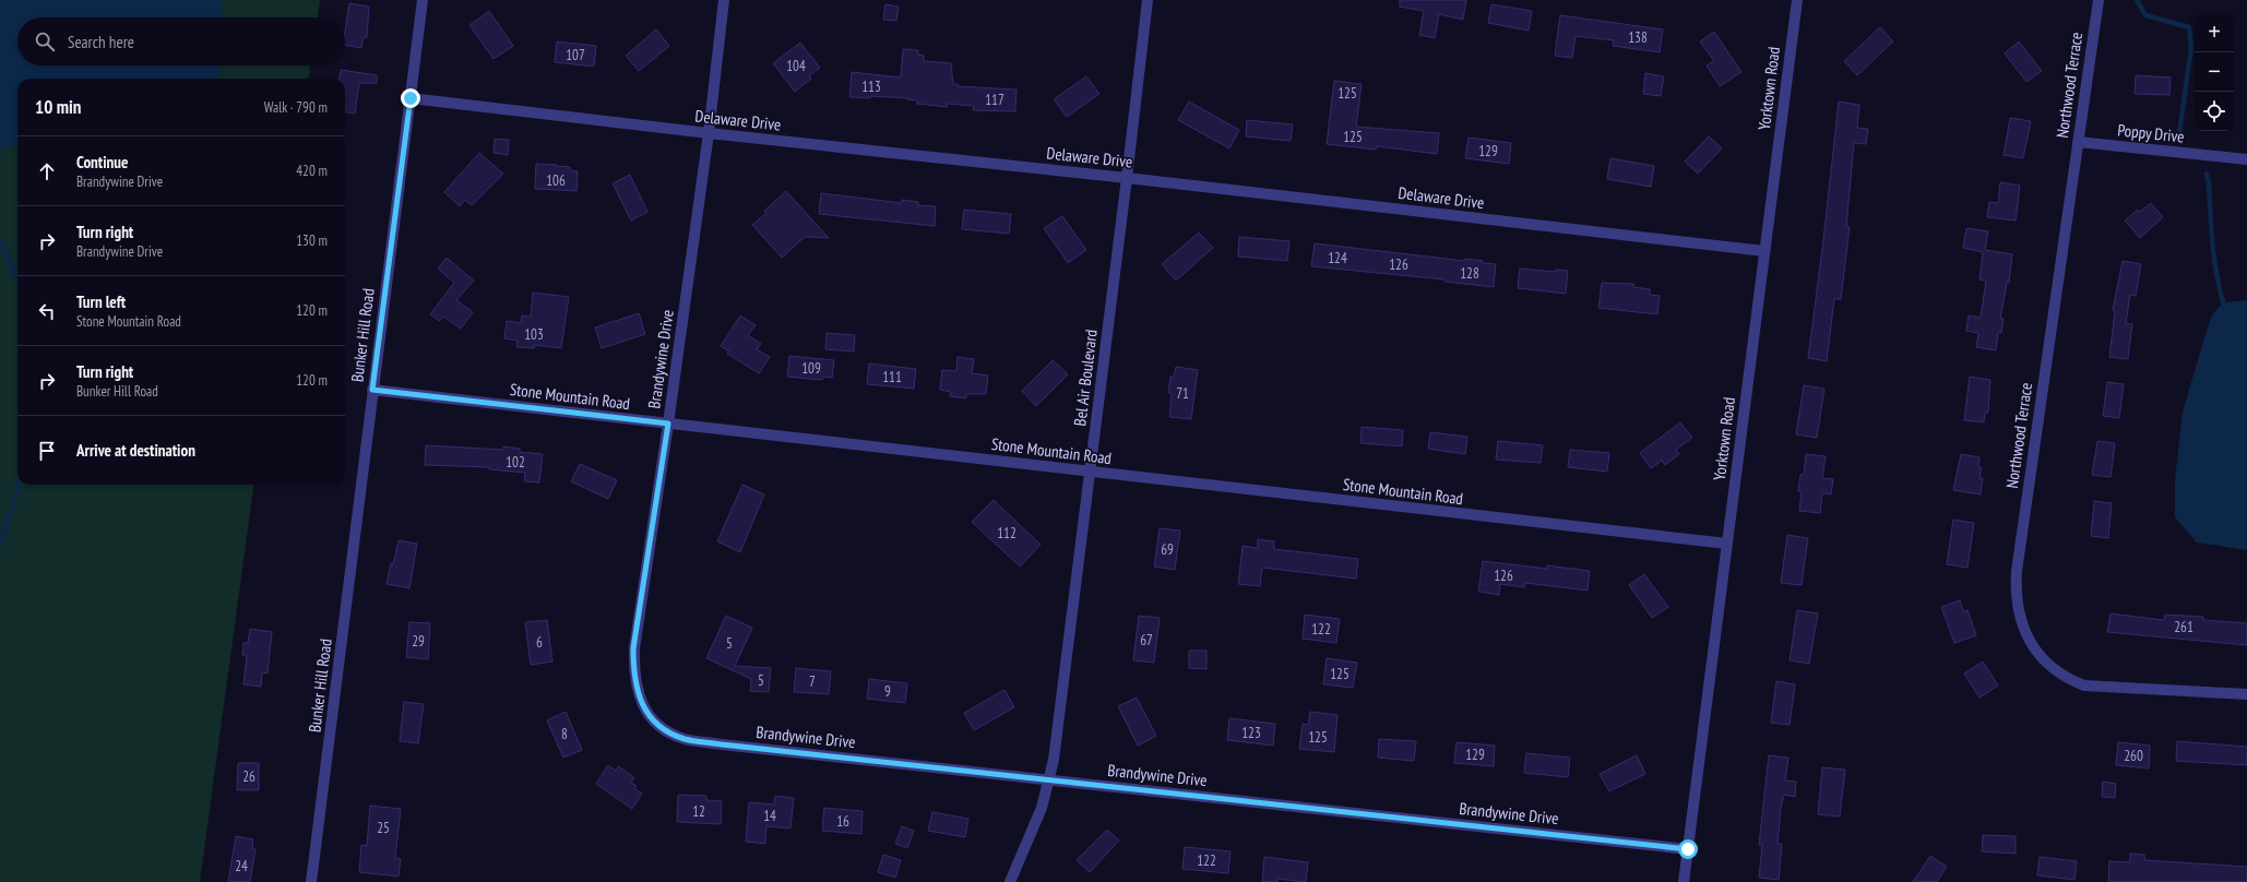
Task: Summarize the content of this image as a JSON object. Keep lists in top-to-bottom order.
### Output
{
  "streets": {
    "street": [
      "Northwood Terrace",
      "Yorktown Road",
      "Delaware Drive",
      "Poppy Drive",
      "Bunker Hill Road",
      "Brandywine Drive",
      "Bel Air Boulevard",
      "Stone Mountain Road"
    ]
  },
  "crossings": [
    ["Northwood Terrace", "Poppy Drive"],
    ["Yorktown Road", "Delaware Drive"],
    ["Yorktown Road", "Brandywine Drive"],
    ["Yorktown Road", "Stone Mountain Road"],
    ["Delaware Drive", "Bunker Hill Road"],
    ["Delaware Drive", "Brandywine Drive"],
    ["Delaware Drive", "Bel Air Boulevard"],
    ["Bunker Hill Road", "Stone Mountain Road"],
    ["Brandywine Drive", "Bel Air Boulevard"],
    ["Brandywine Drive", "Stone Mountain Road"],
    ["Bel Air Boulevard", "Stone Mountain Road"]
  ],
  "house_numbers": [
    "138",
    "107",
    "104",
    "113",
    "125",
    "117",
    "125",
    "129",
    "106",
    "124",
    "126",
    "128",
    "103",
    "109",
    "111",
    "71",
    "102",
    "112",
    "69",
    "126",
    "261",
    "122",
    "67",
    "29",
    "6",
    "5",
    "125",
    "5",
    "7",
    "9",
    "123",
    "8",
    "125",
    "129",
    "260",
    "26",
    "12",
    "14",
    "16",
    "25",
    "122",
    "24"
  ],
  "page": {
    "map_buttons": ["+", "−"],
    "search": "Search here",
    "heading": ["10 min", "Walk · 790 m"],
    "list": [
      ["Continue", "Brandywine Drive", "420 m"],
      ["Turn right", "Brandywine Drive", "130 m"],
      ["Turn left", "Stone Mountain Road", "120 m"],
      ["Turn right", "Bunker Hill Road", "120 m"],
      "Arrive at destination"
    ]
  }
}
